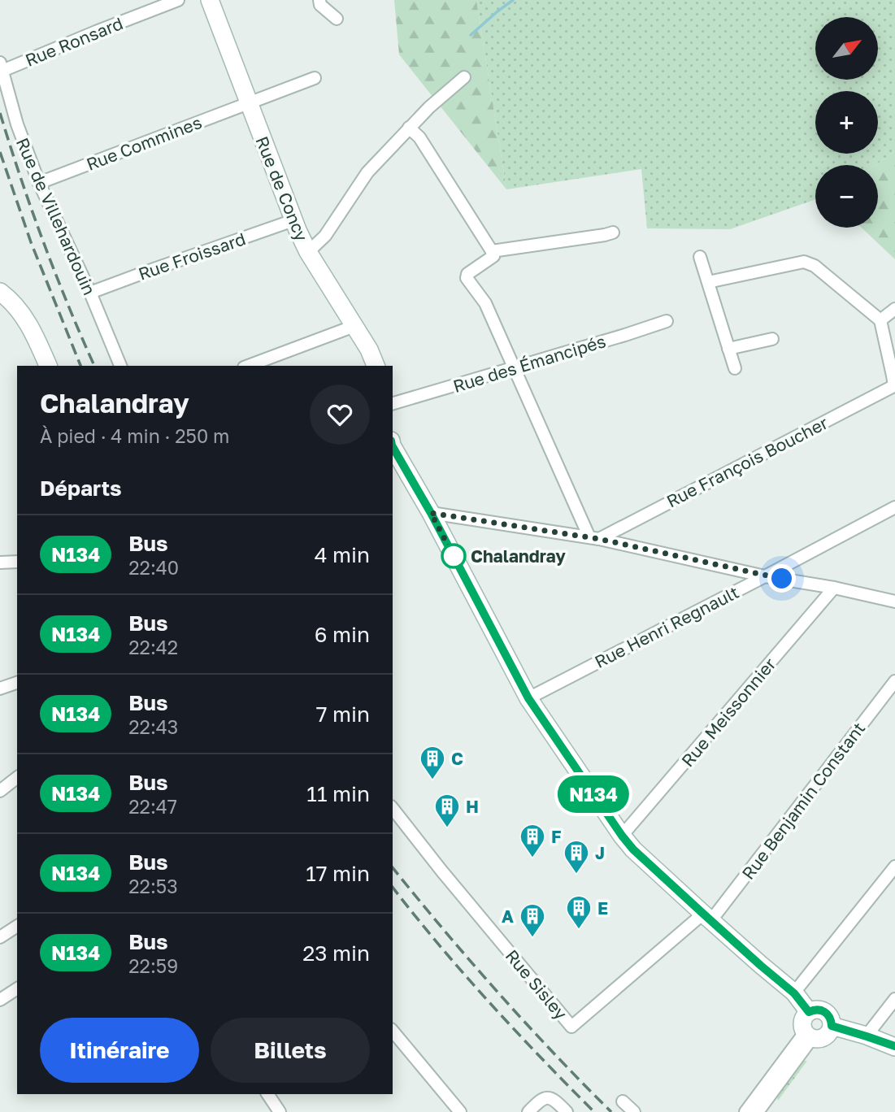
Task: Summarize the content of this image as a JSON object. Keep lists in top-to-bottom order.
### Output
{
  "streets": {
    "street": [
      "Rue Ronsard",
      "Rue Commines",
      "Rue de Concy",
      "Rue de Villehardouin",
      "Rue Froissard",
      "Rue des Émancipés",
      "Rue François Boucher",
      "Rue Henri Regnault",
      "Rue Meissonnier",
      "Rue Benjamin Constant",
      "Rue Sisley"
    ]
  },
  "crossings": [
    ["Rue Ronsard", "Rue de Villehardouin"],
    ["Rue Commines", "Rue de Concy"],
    ["Rue Commines", "Rue de Villehardouin"],
    ["Rue de Concy", "Rue Froissard"],
    ["Rue de Villehardouin", "Rue Froissard"],
    ["Rue Benjamin Constant", "Rue Sisley"]
  ],
  "places": {
    "other": ["Chalandray"],
    "building": [
      "C",
      "H",
      "F",
      "J",
      "E",
      "A"
    ]
  },
  "lines": ["bus line N134"],
  "north": "top right",
  "page": {
    "on_map": "N134",
    "map_buttons": ["+", "−"],
    "heading": [
      ["Chalandray", "À pied · 4 min · 250 m"],
      "Départs"
    ],
    "list": [
      {
        "mark": "N134",
        "name": "Bus",
        "note": "22:40",
        "value": "4 min"
      },
      {
        "mark": "N134",
        "name": "Bus",
        "note": "22:42",
        "value": "6 min"
      },
      {
        "mark": "N134",
        "name": "Bus",
        "note": "22:43",
        "value": "7 min"
      },
      {
        "mark": "N134",
        "name": "Bus",
        "note": "22:47",
        "value": "11 min"
      },
      {
        "mark": "N134",
        "name": "Bus",
        "note": "22:53",
        "value": "17 min"
      },
      {
        "mark": "N134",
        "name": "Bus",
        "note": "22:59",
        "value": "23 min"
      }
    ],
    "buttons": ["Itinéraire", "Billets"]
  }
}
